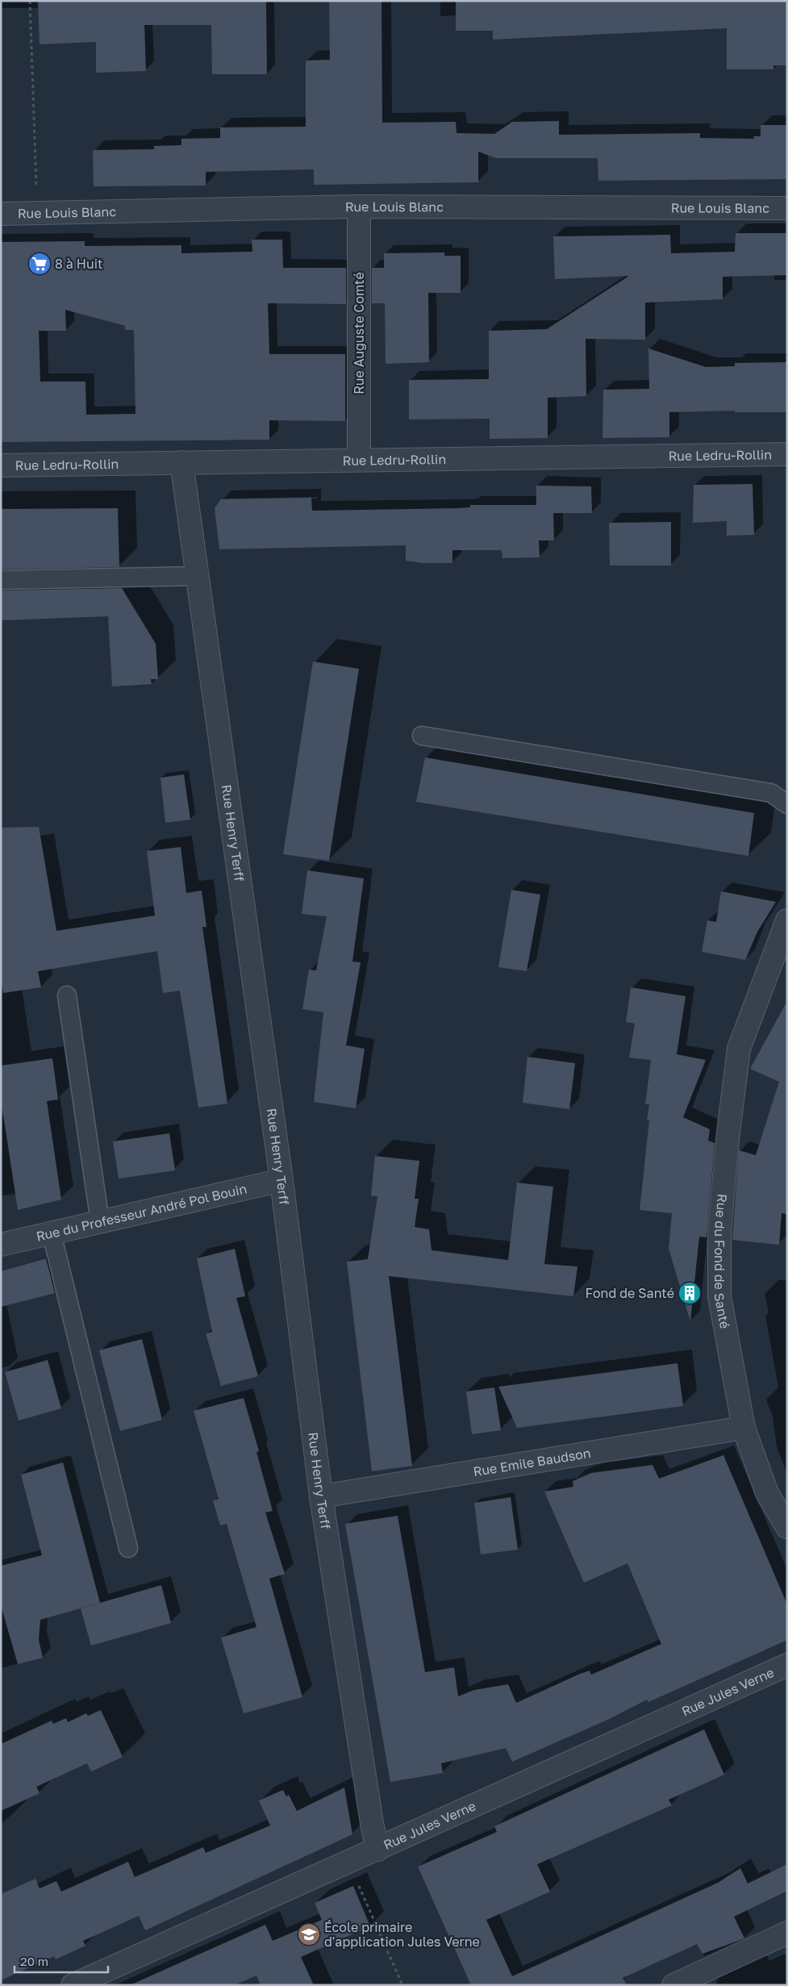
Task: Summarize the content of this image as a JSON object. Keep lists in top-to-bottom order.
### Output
{
  "streets": {
    "street": [
      "Rue Louis Blanc",
      "Rue Auguste Comté",
      "Rue Ledru-Rollin",
      "Rue Henry Terff",
      "Rue du Professeur André Pol Bouin",
      "Rue du Fond de Santé",
      "Rue Emile Baudson",
      "Rue Jules Verne"
    ]
  },
  "crossings": [
    ["Rue Louis Blanc", "Rue Auguste Comté"],
    ["Rue Auguste Comté", "Rue Ledru-Rollin"],
    ["Rue Ledru-Rollin", "Rue Henry Terff"],
    ["Rue Henry Terff", "Rue du Professeur André Pol Bouin"],
    ["Rue Henry Terff", "Rue Emile Baudson"],
    ["Rue Henry Terff", "Rue Jules Verne"],
    ["Rue du Fond de Santé", "Rue Emile Baudson"]
  ],
  "places": {
    "supermarket": ["8 à Huit"],
    "building": ["Fond de Santé"],
    "school or university": ["École primaire d'application Jules Verne"]
  },
  "scale_bar": "20 m"
}
